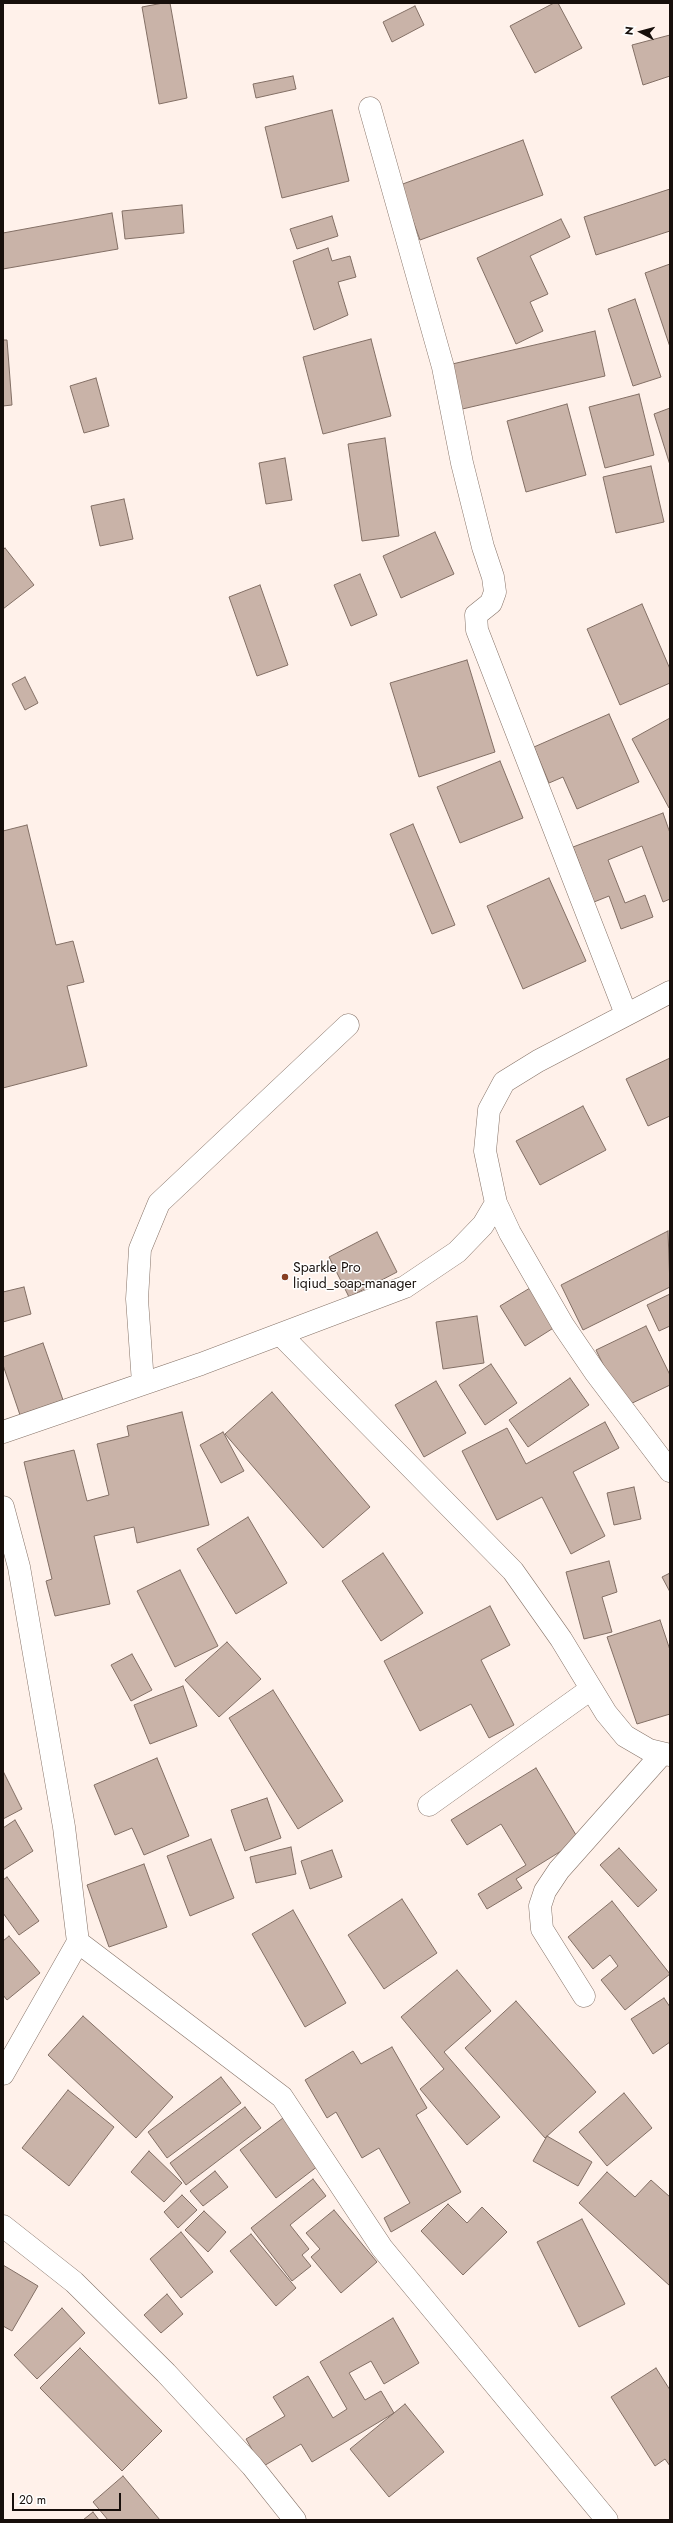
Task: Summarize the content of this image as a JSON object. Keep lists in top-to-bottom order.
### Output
{
  "places": ["Sparkle Pro liqiud_soap-manager"],
  "scale_bar": "20 m",
  "north": "left"
}
